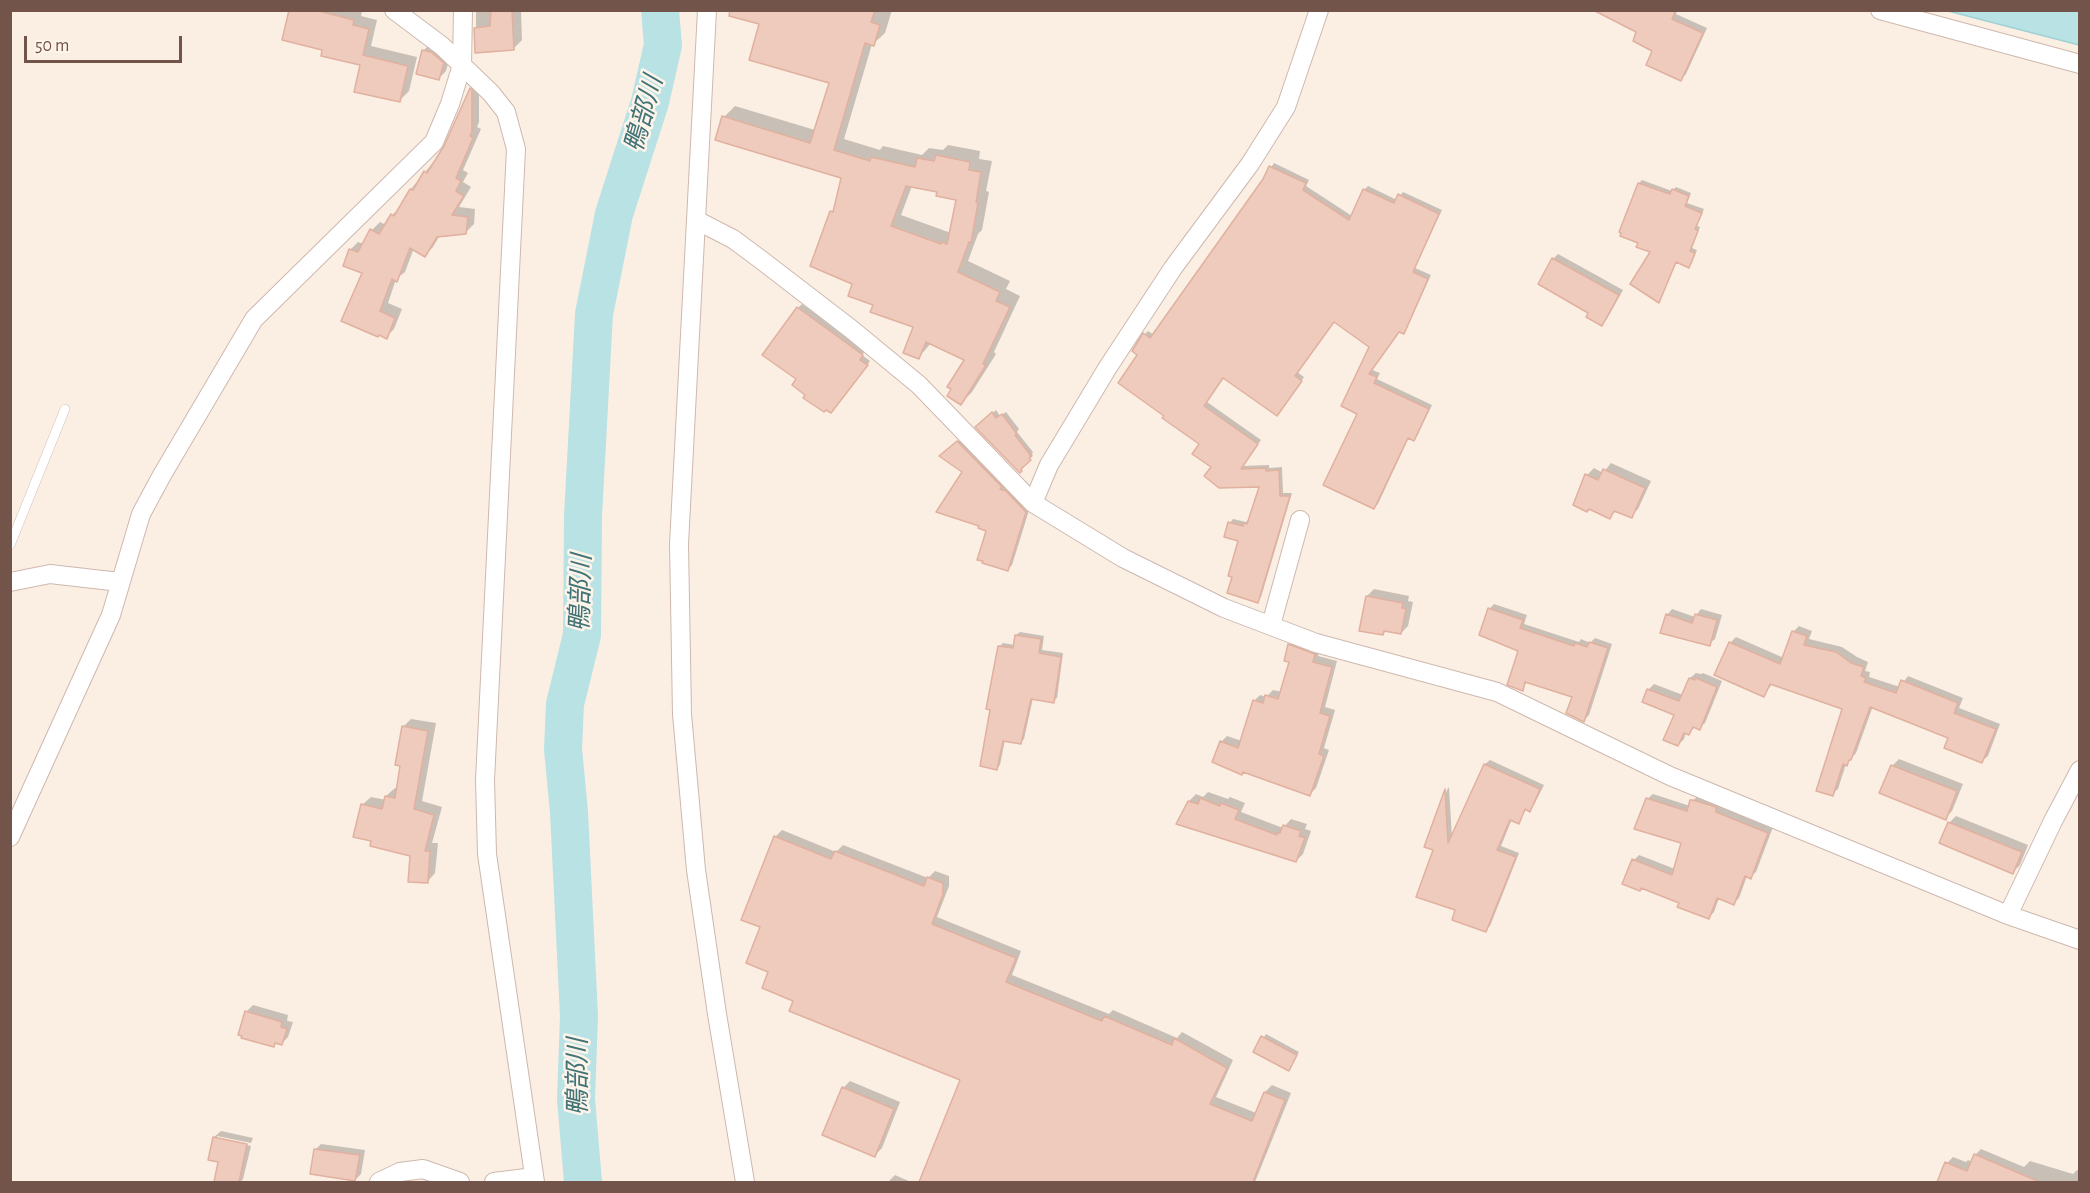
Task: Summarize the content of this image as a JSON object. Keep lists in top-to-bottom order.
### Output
{
  "water": ["鴨部川"],
  "scale_bar": "50 m"
}
